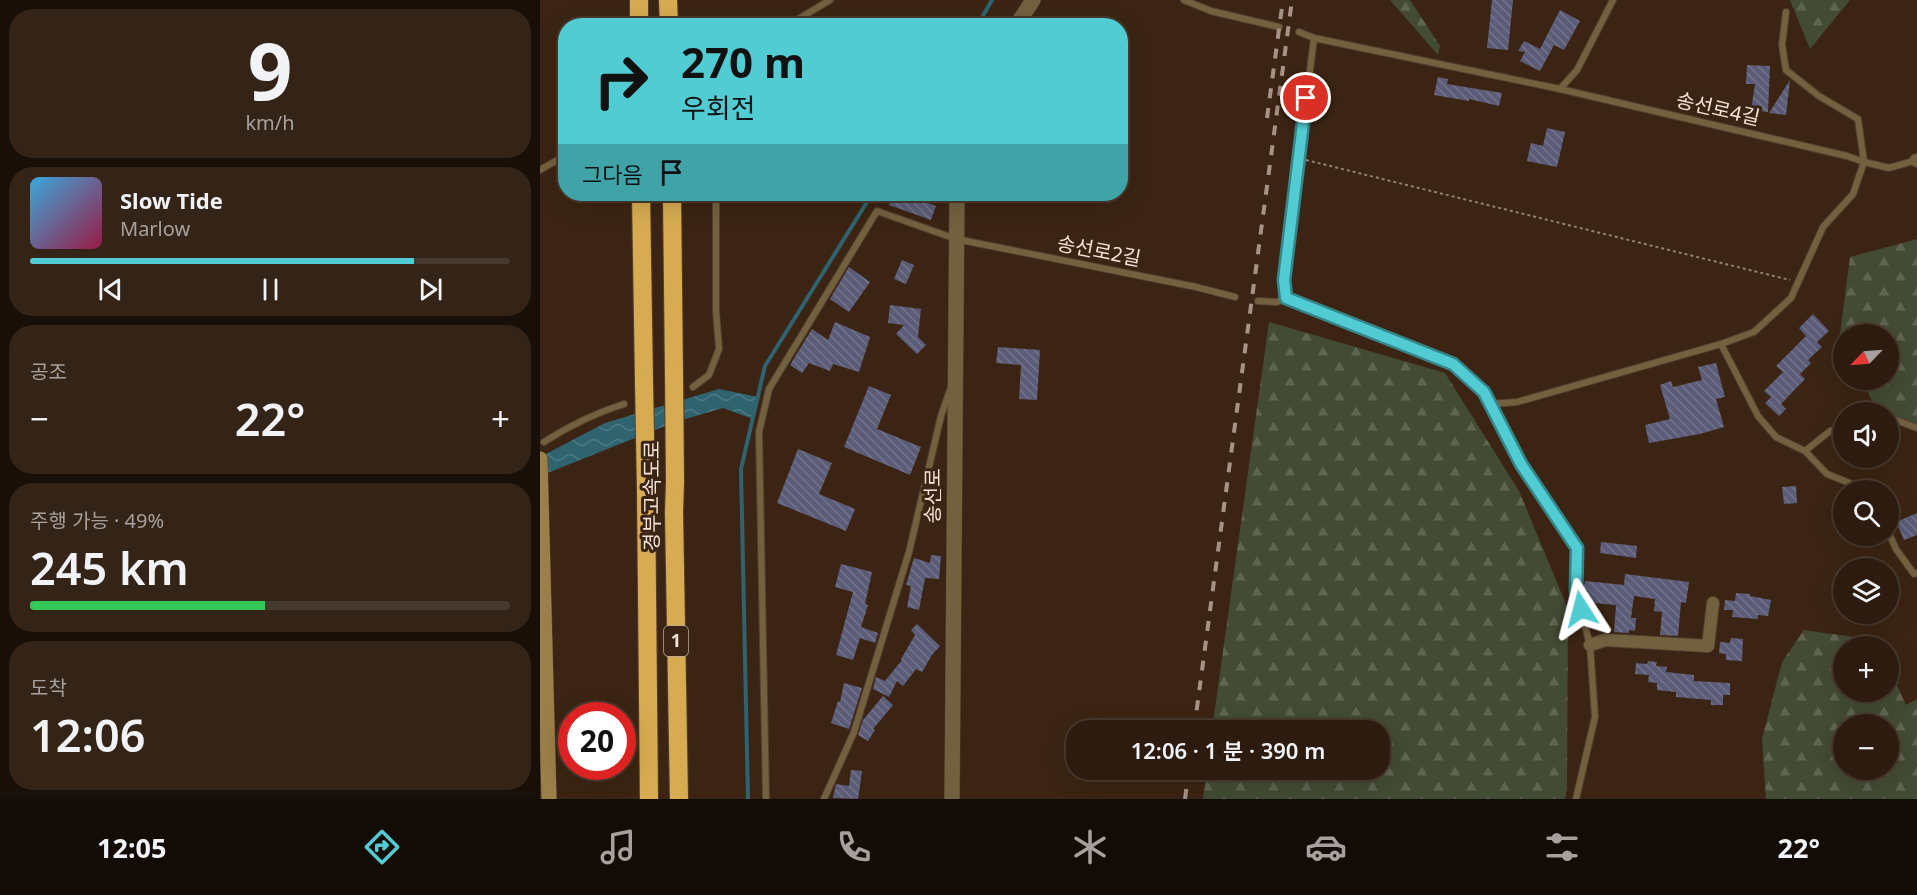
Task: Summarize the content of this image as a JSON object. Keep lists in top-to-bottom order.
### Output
{
  "streets": {
    "highway": ["경부고속도로", "1"],
    "street": ["송선로"],
    "lane": ["송선로4길", "송선로2길"]
  },
  "crossings": [
    ["송선로2길", "송선로"]
  ],
  "north": "bottom left",
  "page": {
    "tile": [
      ["9", "km/h"],
      "공조",
      ["주행 가능 · 49%", "245 km"],
      ["도착", "12:06"]
    ],
    "turn": ["270 m", "우회전"],
    "then": "그다음",
    "song": ["Slow Tide", "Marlow"],
    "map_buttons": ["+", "−"],
    "heat": ["−", "22°", "+"],
    "limit": "20",
    "trip": "12:06 · 1 분 · 390 m",
    "tabs": ["12:05", "22°"]
  }
}
